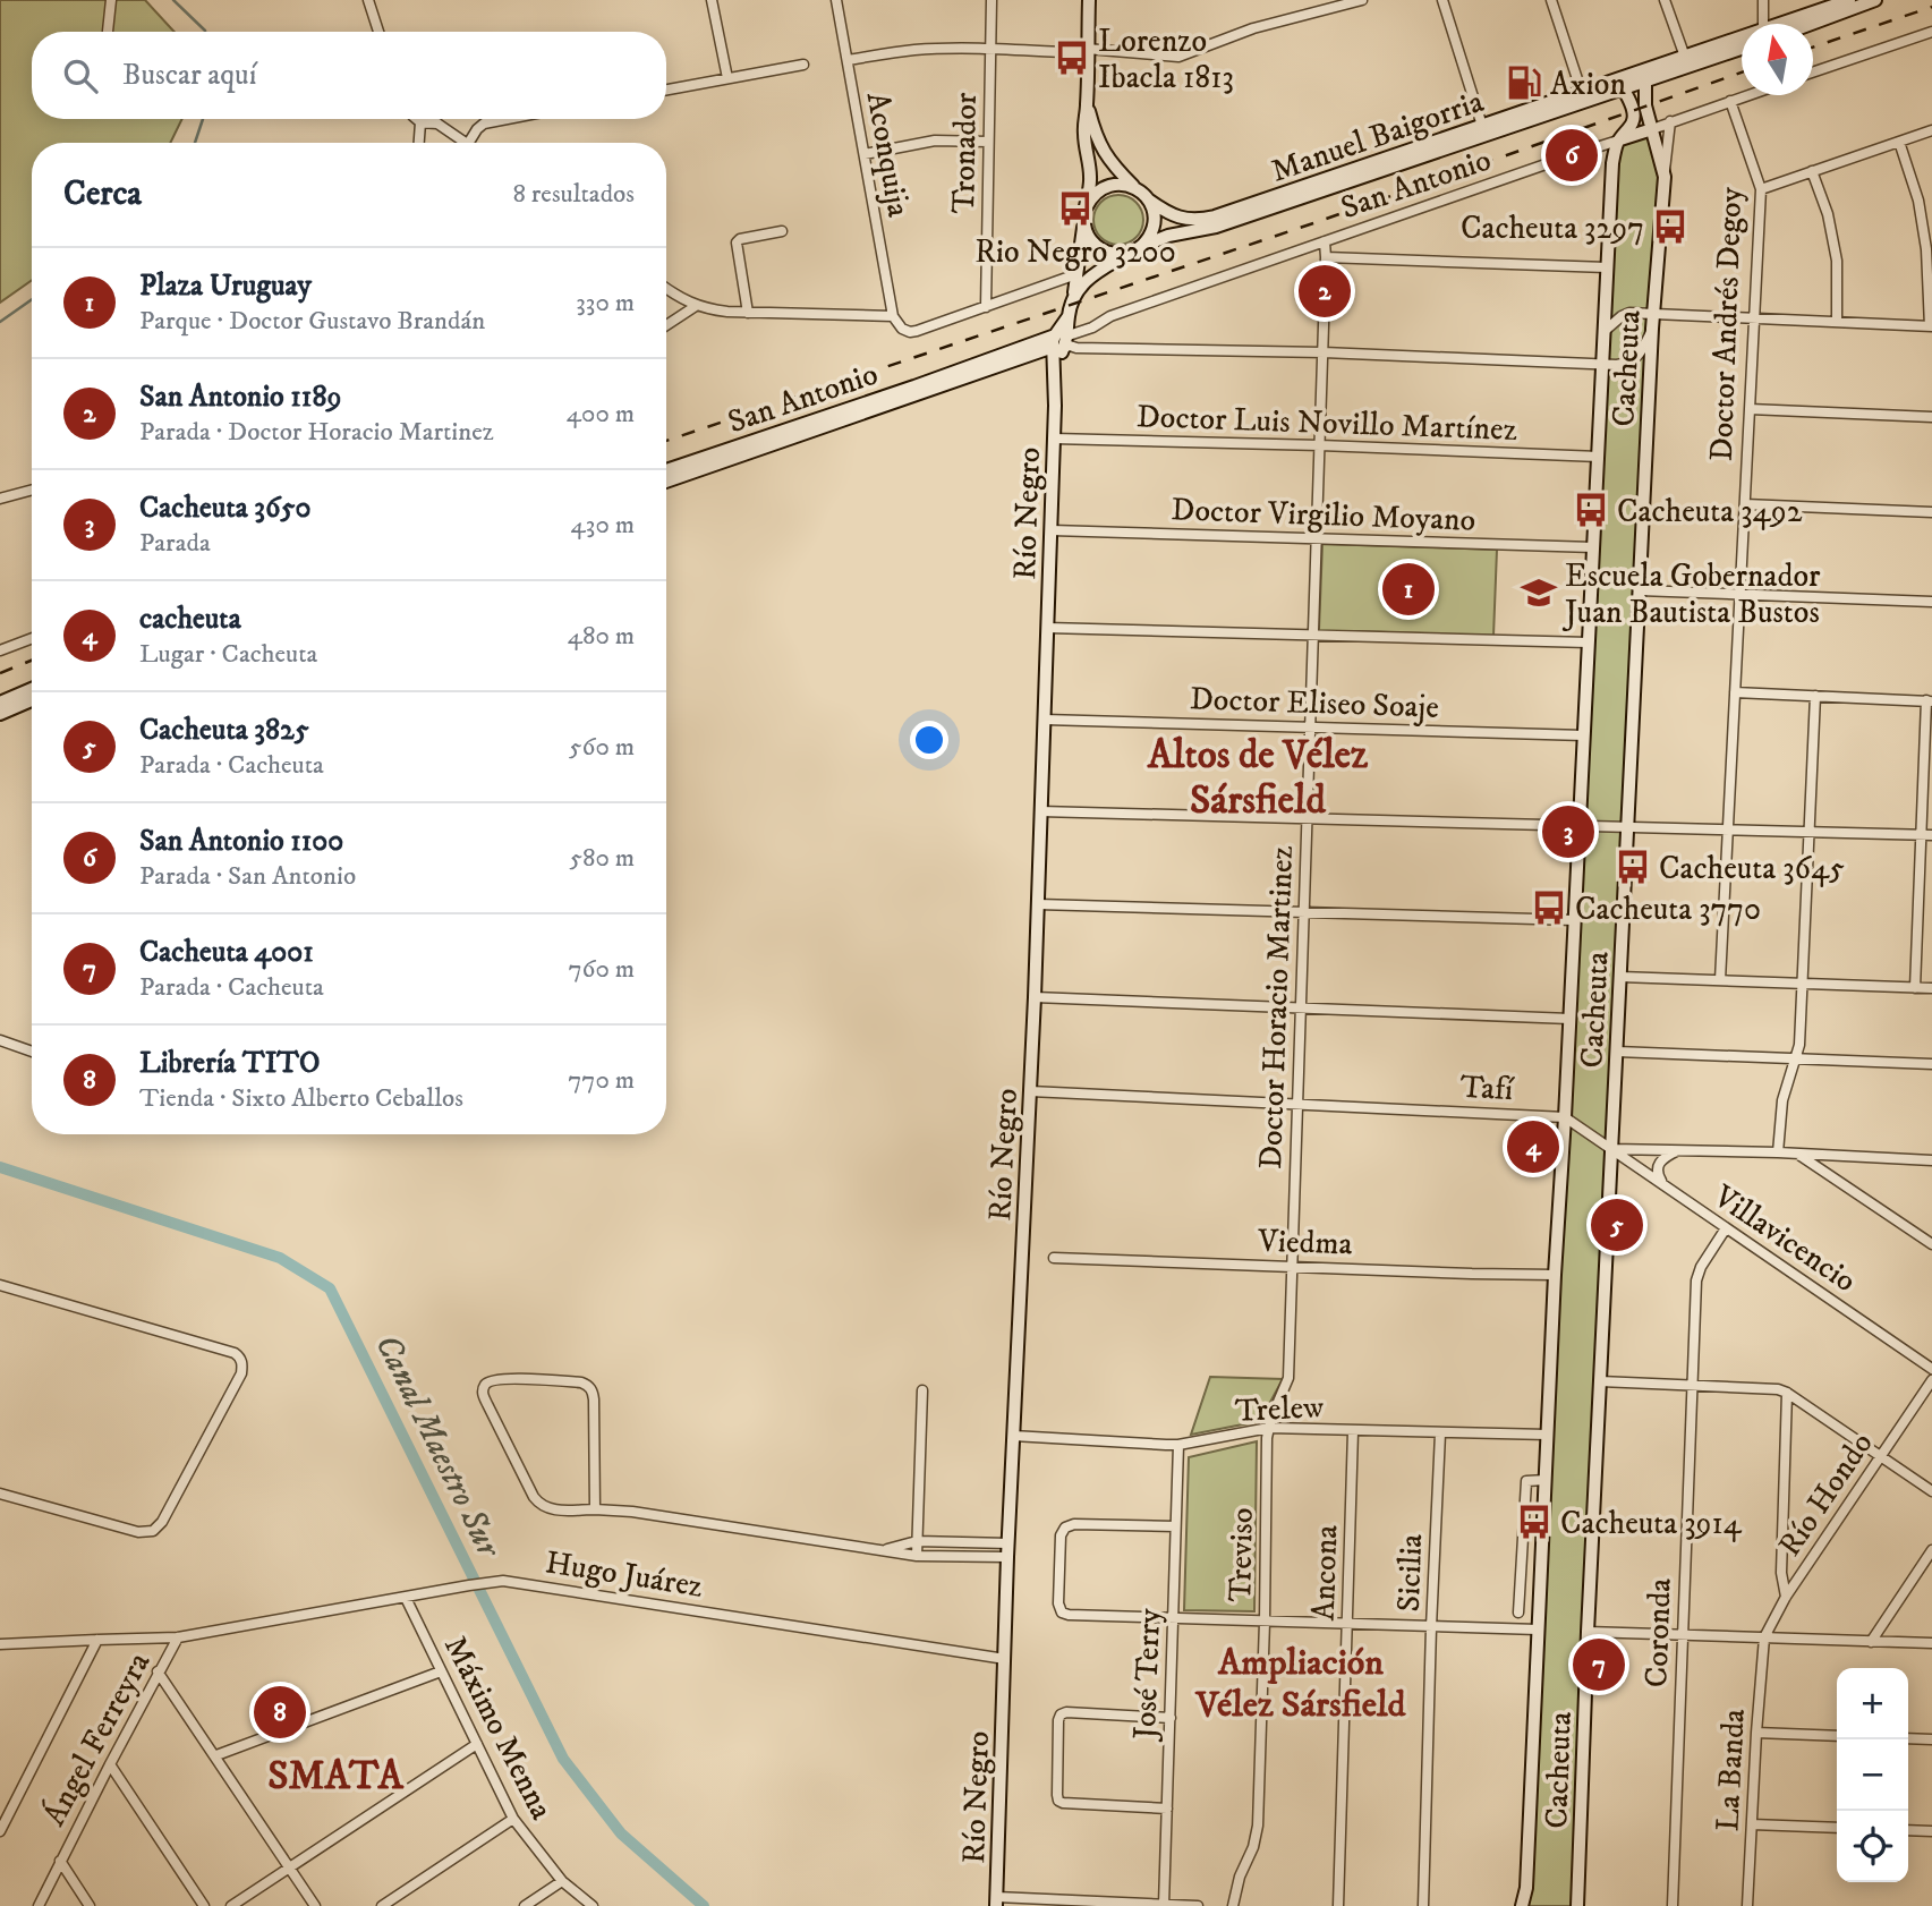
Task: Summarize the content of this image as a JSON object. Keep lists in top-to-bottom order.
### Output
{
  "streets": {
    "street": [
      "Manuel Baigorria",
      "Tronador",
      "Aconquija",
      "San Antonio",
      "Doctor Andrés Degoy",
      "Cacheuta",
      "Doctor Luis Novillo Martínez",
      "Río Negro",
      "Doctor Virgilio Moyano",
      "Doctor Eliseo Soaje",
      "Doctor Horacio Martinez",
      "Tafí",
      "Villavicencio",
      "Viedma",
      "Trelew",
      "Río Hondo",
      "Treviso",
      "Hugo Juárez",
      "Ancona",
      "Sicilia",
      "Coronda",
      "José Terry",
      "Máximo Menna",
      "Ángel Ferreyra",
      "La Banda"
    ]
  },
  "crossings": [
    ["Manuel Baigorria", "Cacheuta"],
    ["Manuel Baigorria", "Río Negro"],
    ["San Antonio", "Doctor Andrés Degoy"],
    ["San Antonio", "Cacheuta"],
    ["San Antonio", "Río Negro"],
    ["San Antonio", "Doctor Horacio Martinez"],
    ["Cacheuta", "Doctor Luis Novillo Martínez"],
    ["Cacheuta", "Doctor Virgilio Moyano"],
    ["Cacheuta", "Doctor Eliseo Soaje"],
    ["Cacheuta", "Tafí"],
    ["Cacheuta", "Villavicencio"],
    ["Cacheuta", "Viedma"],
    ["Cacheuta", "Trelew"],
    ["Doctor Luis Novillo Martínez", "Río Negro"],
    ["Doctor Luis Novillo Martínez", "Doctor Horacio Martinez"],
    ["Río Negro", "Doctor Virgilio Moyano"],
    ["Río Negro", "Doctor Eliseo Soaje"],
    ["Río Negro", "Tafí"],
    ["Río Negro", "Trelew"],
    ["Río Negro", "Hugo Juárez"],
    ["Doctor Virgilio Moyano", "Doctor Horacio Martinez"],
    ["Doctor Eliseo Soaje", "Doctor Horacio Martinez"],
    ["Doctor Horacio Martinez", "Tafí"],
    ["Doctor Horacio Martinez", "Viedma"],
    ["Doctor Horacio Martinez", "Treviso"],
    ["Villavicencio", "Coronda"],
    ["Trelew", "Treviso"],
    ["Trelew", "Ancona"],
    ["Trelew", "Sicilia"],
    ["Trelew", "José Terry"],
    ["Río Hondo", "La Banda"],
    ["Hugo Juárez", "Máximo Menna"],
    ["Hugo Juárez", "Ángel Ferreyra"]
  ],
  "districts": ["Altos de Vélez Sársfield", "Ampliación Vélez Sársfield", "SMATA"],
  "water": ["Canal Maestro Sur"],
  "places": {
    "bus stop": [
      "Lorenzo Ibacla 1813",
      "Rio Negro 3200",
      "Cacheuta 3297",
      "Cacheuta 3492",
      "Cacheuta 3645",
      "Cacheuta 3770",
      "Cacheuta 3914"
    ],
    "fuel station": ["Axion"],
    "school or university": ["Escuela Gobernador Juan Bautista Bustos"]
  },
  "north": "top",
  "page": {
    "search": "Buscar aquí",
    "pins": [
      "6",
      "2",
      "1",
      "3",
      "4",
      "5",
      "7",
      "8"
    ],
    "heading": ["Cerca", "8 resultados"],
    "list": [
      {
        "mark": "1",
        "name": "Plaza Uruguay",
        "note": "Parque · Doctor Gustavo Brandán",
        "value": "330 m"
      },
      {
        "mark": "2",
        "name": "San Antonio 1189",
        "note": "Parada · Doctor Horacio Martinez",
        "value": "400 m"
      },
      {
        "mark": "3",
        "name": "Cacheuta 3650",
        "note": "Parada",
        "value": "430 m"
      },
      {
        "mark": "4",
        "name": "cacheuta",
        "note": "Lugar · Cacheuta",
        "value": "480 m"
      },
      {
        "mark": "5",
        "name": "Cacheuta 3825",
        "note": "Parada · Cacheuta",
        "value": "560 m"
      },
      {
        "mark": "6",
        "name": "San Antonio 1100",
        "note": "Parada · San Antonio",
        "value": "580 m"
      },
      {
        "mark": "7",
        "name": "Cacheuta 4001",
        "note": "Parada · Cacheuta",
        "value": "760 m"
      },
      {
        "mark": "8",
        "name": "Librería TITO",
        "note": "Tienda · Sixto Alberto Ceballos",
        "value": "770 m"
      }
    ],
    "map_buttons": ["+", "−"]
  }
}
